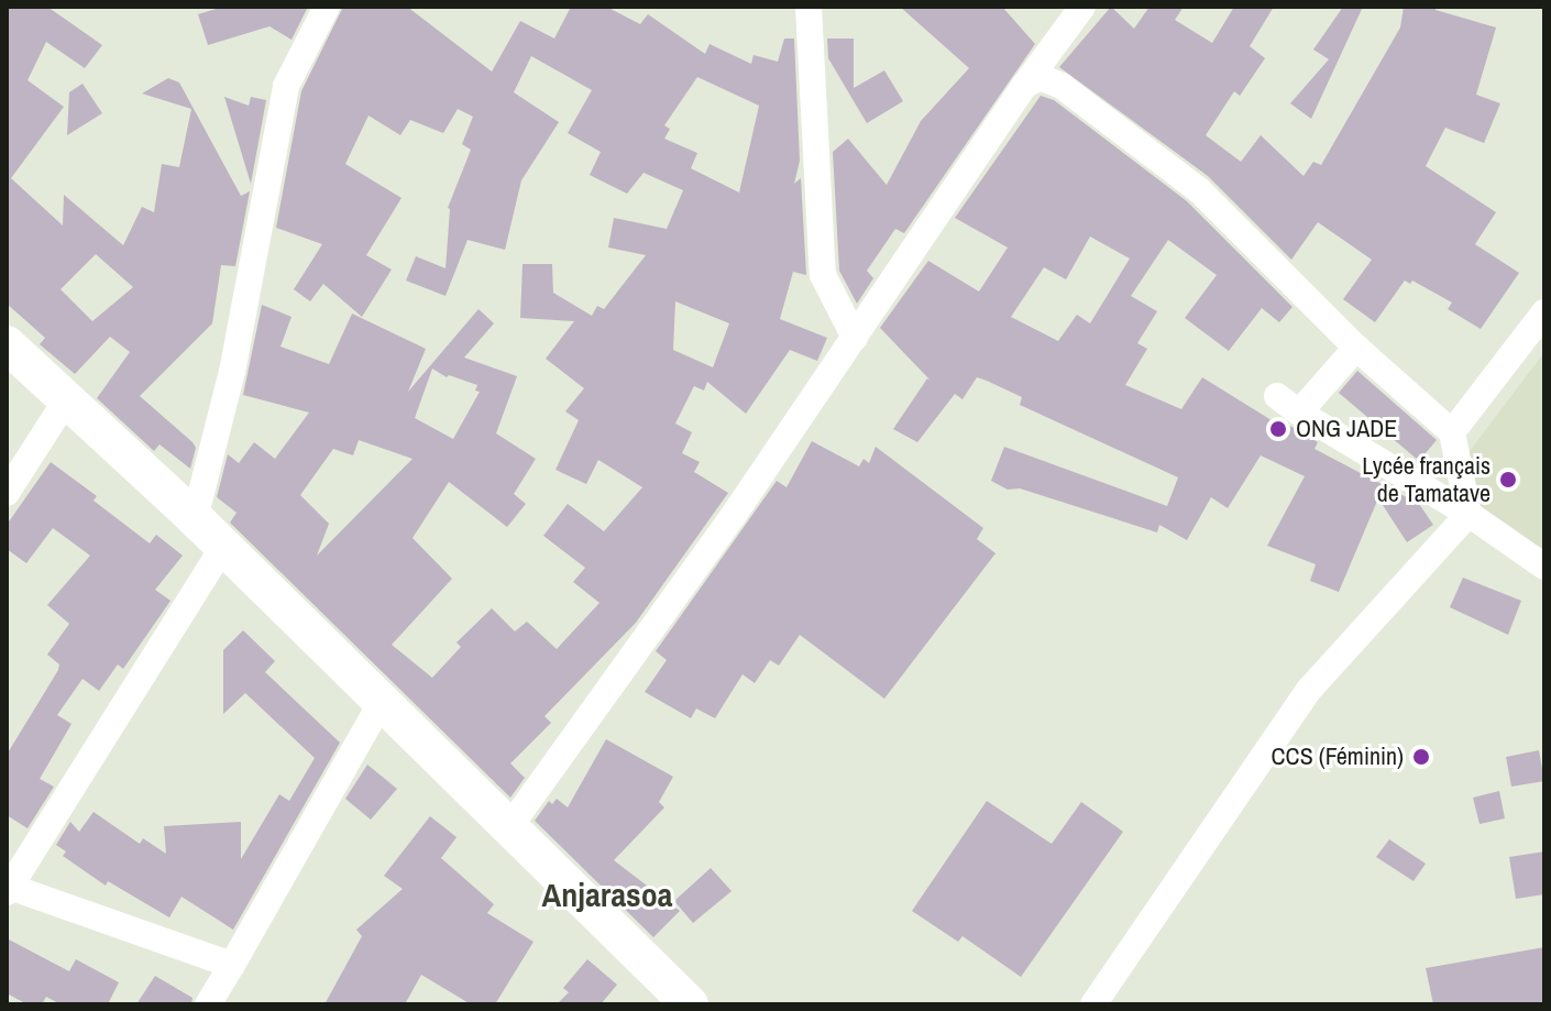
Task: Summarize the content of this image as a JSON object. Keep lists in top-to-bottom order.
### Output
{
  "districts": ["Anjarasoa"],
  "places": ["ONG JADE", "Lycée français de Tamatave", "CCS (Féminin)"]
}
